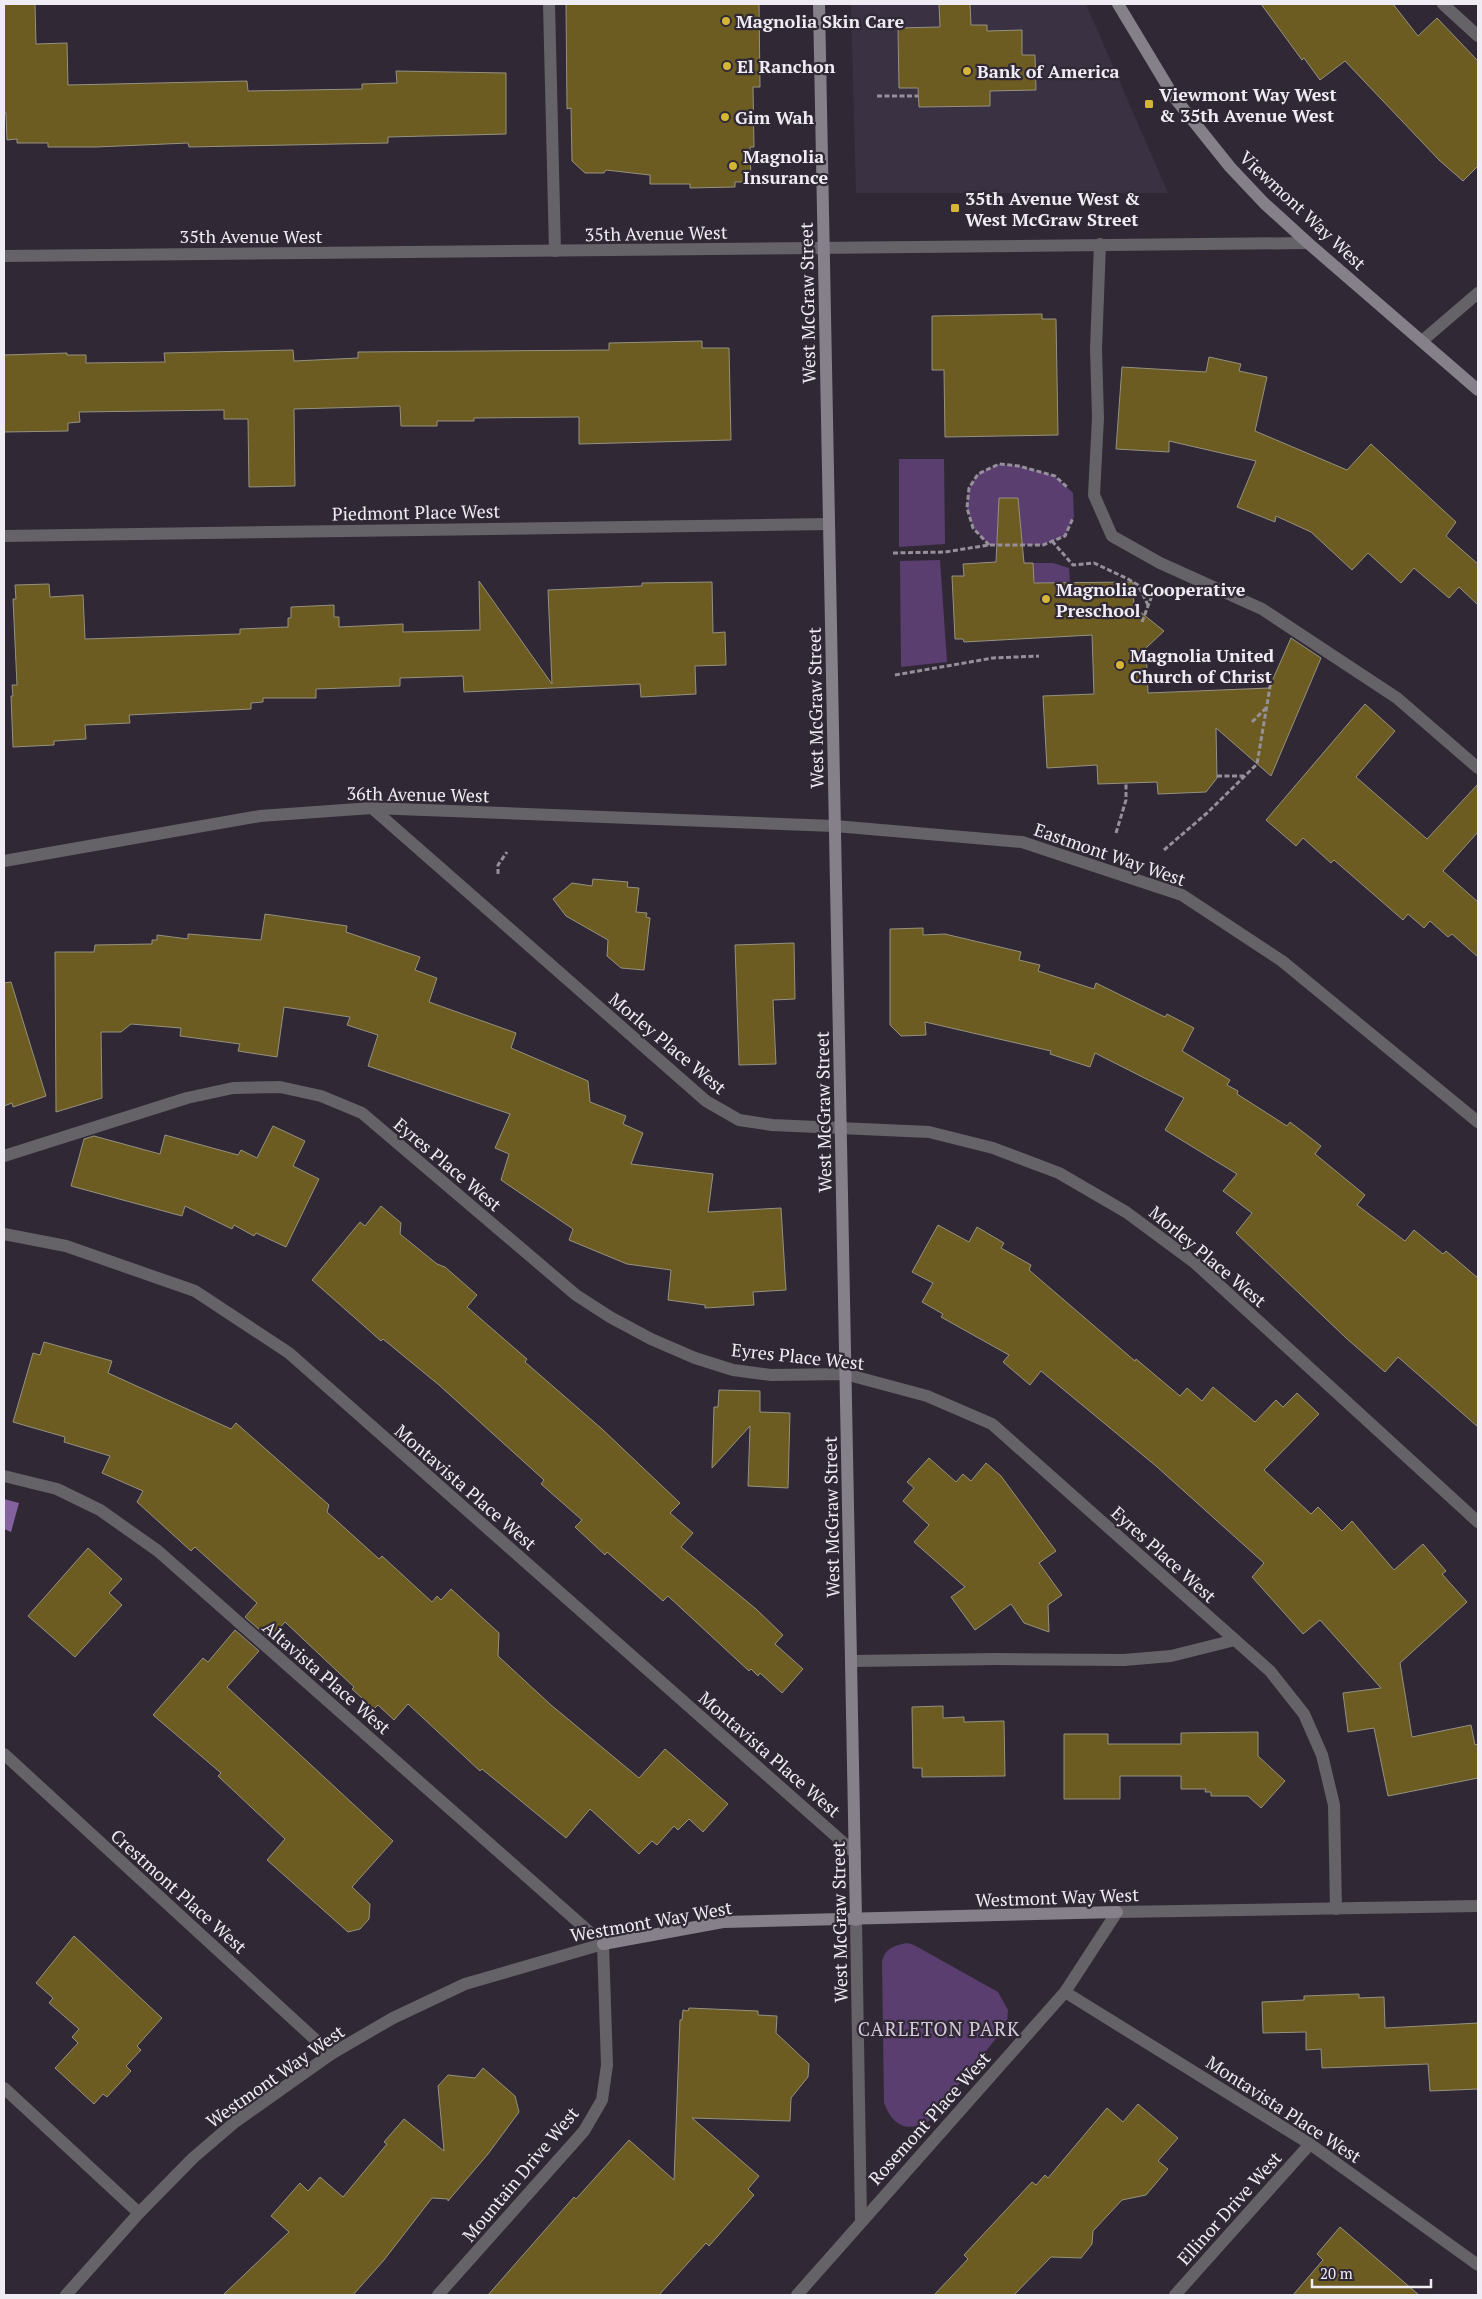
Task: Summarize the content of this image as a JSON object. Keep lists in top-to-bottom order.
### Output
{
  "streets": {
    "street": [
      "Viewmont Way West",
      "35th Avenue West",
      "West McGraw Street",
      "Piedmont Place West",
      "36th Avenue West",
      "Eastmont Way West",
      "Morley Place West",
      "Eyres Place West",
      "Montavista Place West",
      "Altavista Place West",
      "Crestmont Place West",
      "Westmont Way West",
      "Rosemont Place West",
      "Mountain Drive West",
      "Ellinor Drive West"
    ]
  },
  "crossings": [
    ["Viewmont Way West", "35th Avenue West"],
    ["35th Avenue West", "West McGraw Street"],
    ["West McGraw Street", "Piedmont Place West"],
    ["West McGraw Street", "36th Avenue West"],
    ["West McGraw Street", "Eastmont Way West"],
    ["West McGraw Street", "Morley Place West"],
    ["West McGraw Street", "Eyres Place West"],
    ["West McGraw Street", "Montavista Place West"],
    ["West McGraw Street", "Westmont Way West"],
    ["West McGraw Street", "Rosemont Place West"],
    ["36th Avenue West", "Eastmont Way West"],
    ["36th Avenue West", "Morley Place West"],
    ["Eyres Place West", "Westmont Way West"],
    ["Montavista Place West", "Rosemont Place West"],
    ["Montavista Place West", "Ellinor Drive West"],
    ["Altavista Place West", "Westmont Way West"],
    ["Altavista Place West", "Mountain Drive West"],
    ["Crestmont Place West", "Westmont Way West"],
    ["Westmont Way West", "Rosemont Place West"],
    ["Westmont Way West", "Mountain Drive West"]
  ],
  "districts": ["CARLETON PARK"],
  "places": {
    "other": [
      "Magnolia Skin Care",
      "El Ranchon",
      "Bank of America",
      "Gim Wah",
      "Magnolia Insurance",
      "Magnolia Cooperative Preschool",
      "Magnolia United Church of Christ"
    ],
    "transit": ["Viewmont Way West & 35th Avenue West", "35th Avenue West & West McGraw Street"]
  },
  "scale_bar": "20 m"
}
